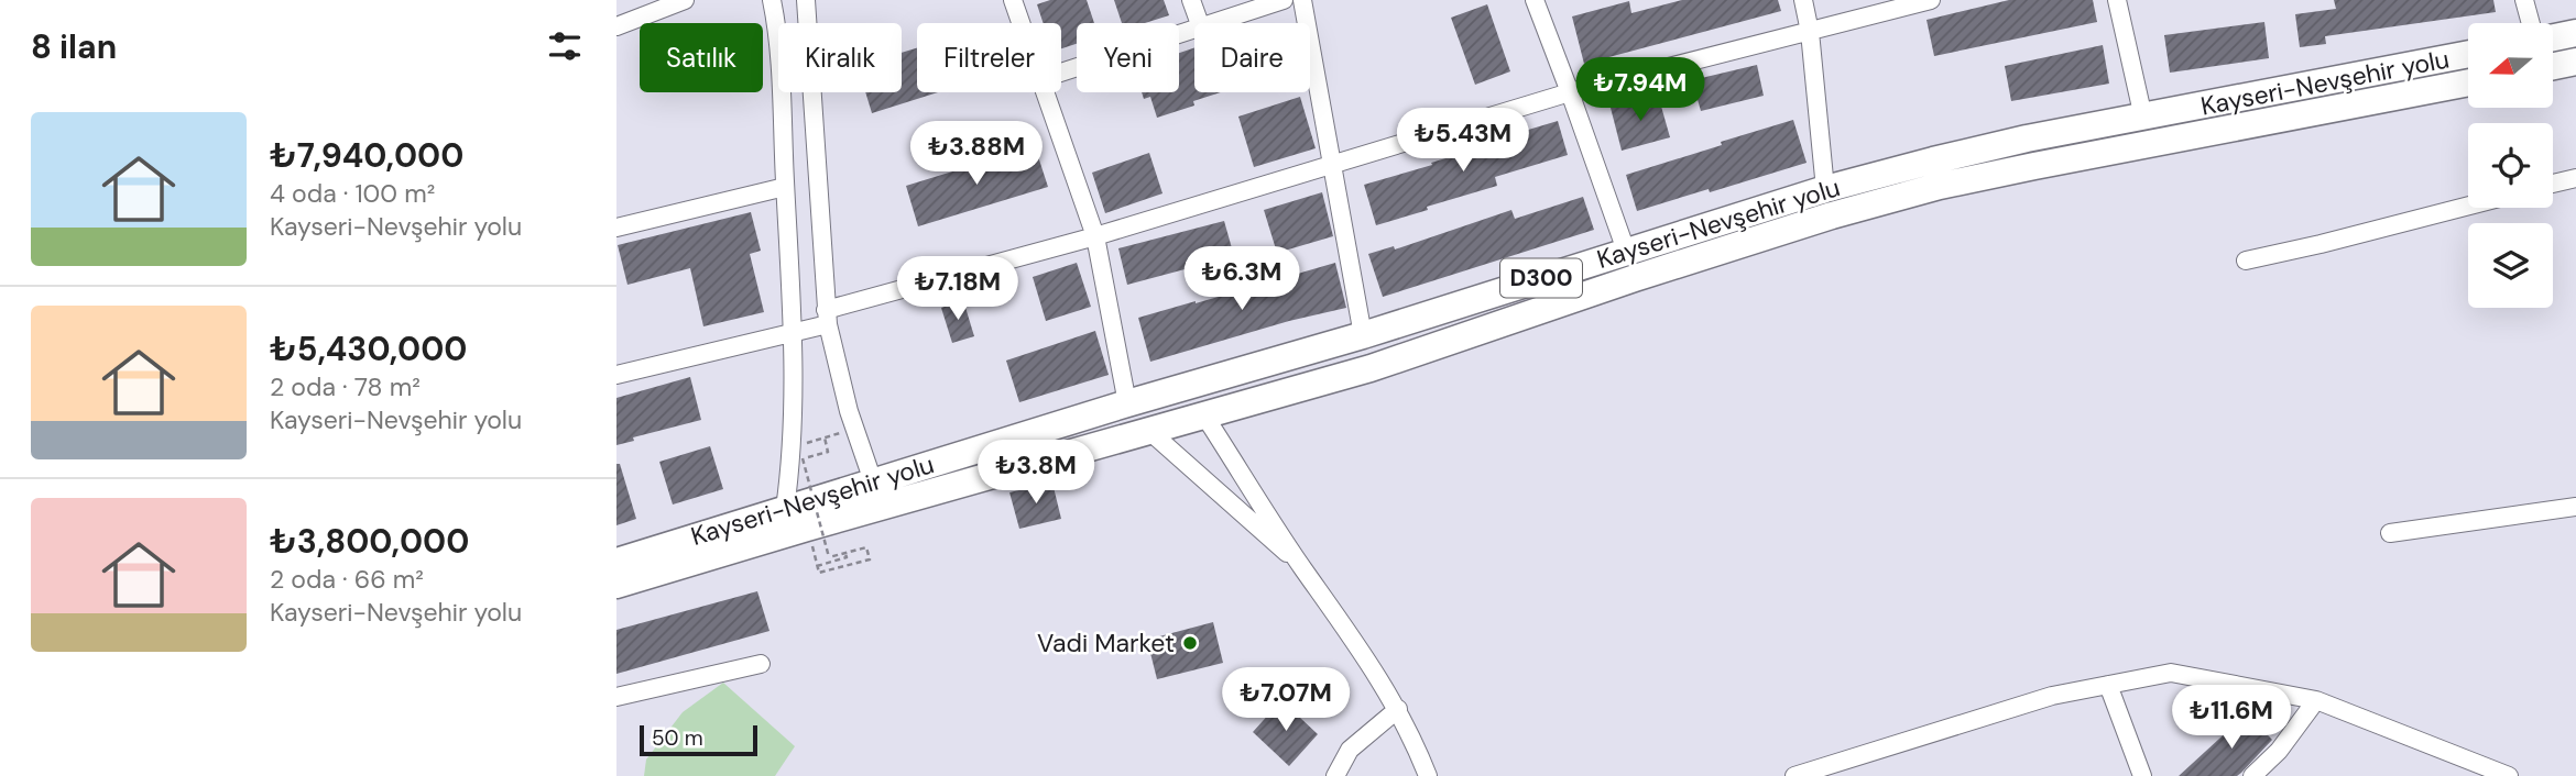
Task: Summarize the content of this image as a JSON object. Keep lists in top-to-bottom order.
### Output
{
  "streets": {
    "highway": ["Kayseri-Nevşehir yolu", "D300"]
  },
  "places": ["Vadi Market"],
  "scale_bar": "50 m",
  "north": "left",
  "page": {
    "heading": "8 ilan",
    "chip": [
      "Satılık",
      "Kiralık",
      "Filtreler",
      "Yeni",
      "Daire"
    ],
    "price": [
      "₺7.94M",
      "₺5.43M",
      "₺3.88M",
      "₺6.3M",
      "₺7.18M",
      "₺3.8M",
      "₺7.07M",
      "₺11.6M"
    ],
    "list": [
      {
        "name": "₺7,940,000",
        "note": "4 oda · 100 m² · Kayseri-Nevşehir yolu"
      },
      {
        "name": "₺5,430,000",
        "note": "2 oda · 78 m² · Kayseri-Nevşehir yolu"
      },
      {
        "name": "₺3,800,000",
        "note": "2 oda · 66 m² · Kayseri-Nevşehir yolu"
      }
    ],
    "scale": "50 m"
  }
}
